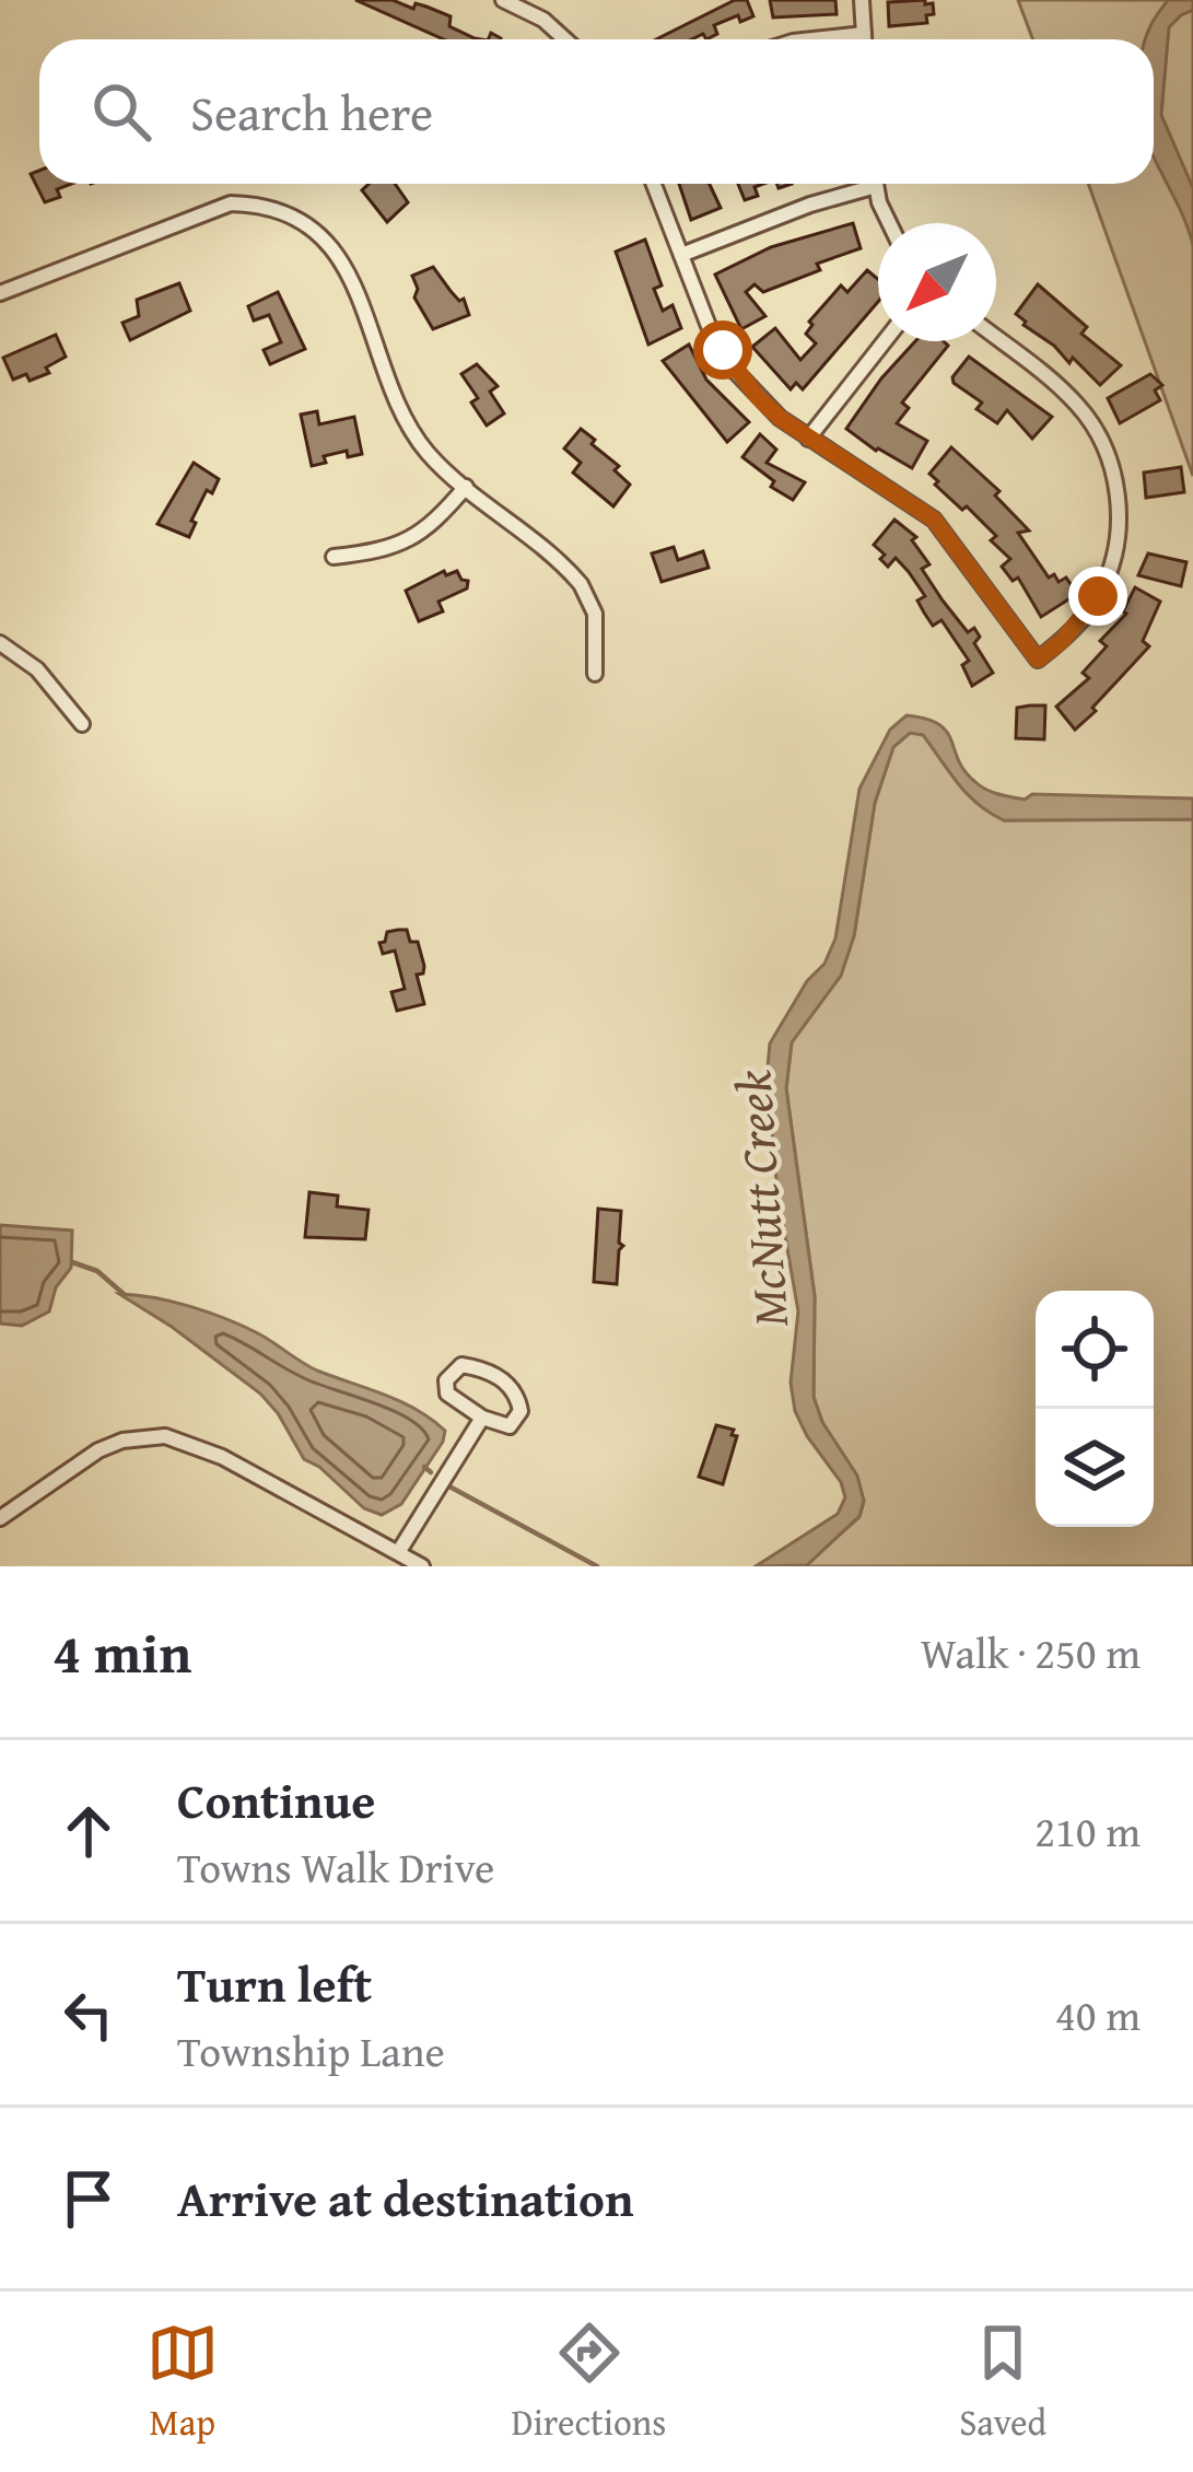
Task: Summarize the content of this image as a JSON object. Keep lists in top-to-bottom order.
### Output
{
  "water": ["McNutt Creek"],
  "north": "bottom left",
  "page": {
    "search": "Search here",
    "heading": ["4 min", "Walk · 250 m"],
    "list": [
      ["Continue", "Towns Walk Drive", "210 m"],
      ["Turn left", "Township Lane", "40 m"],
      "Arrive at destination"
    ],
    "nav": ["Map", "Directions", "Saved"]
  }
}
